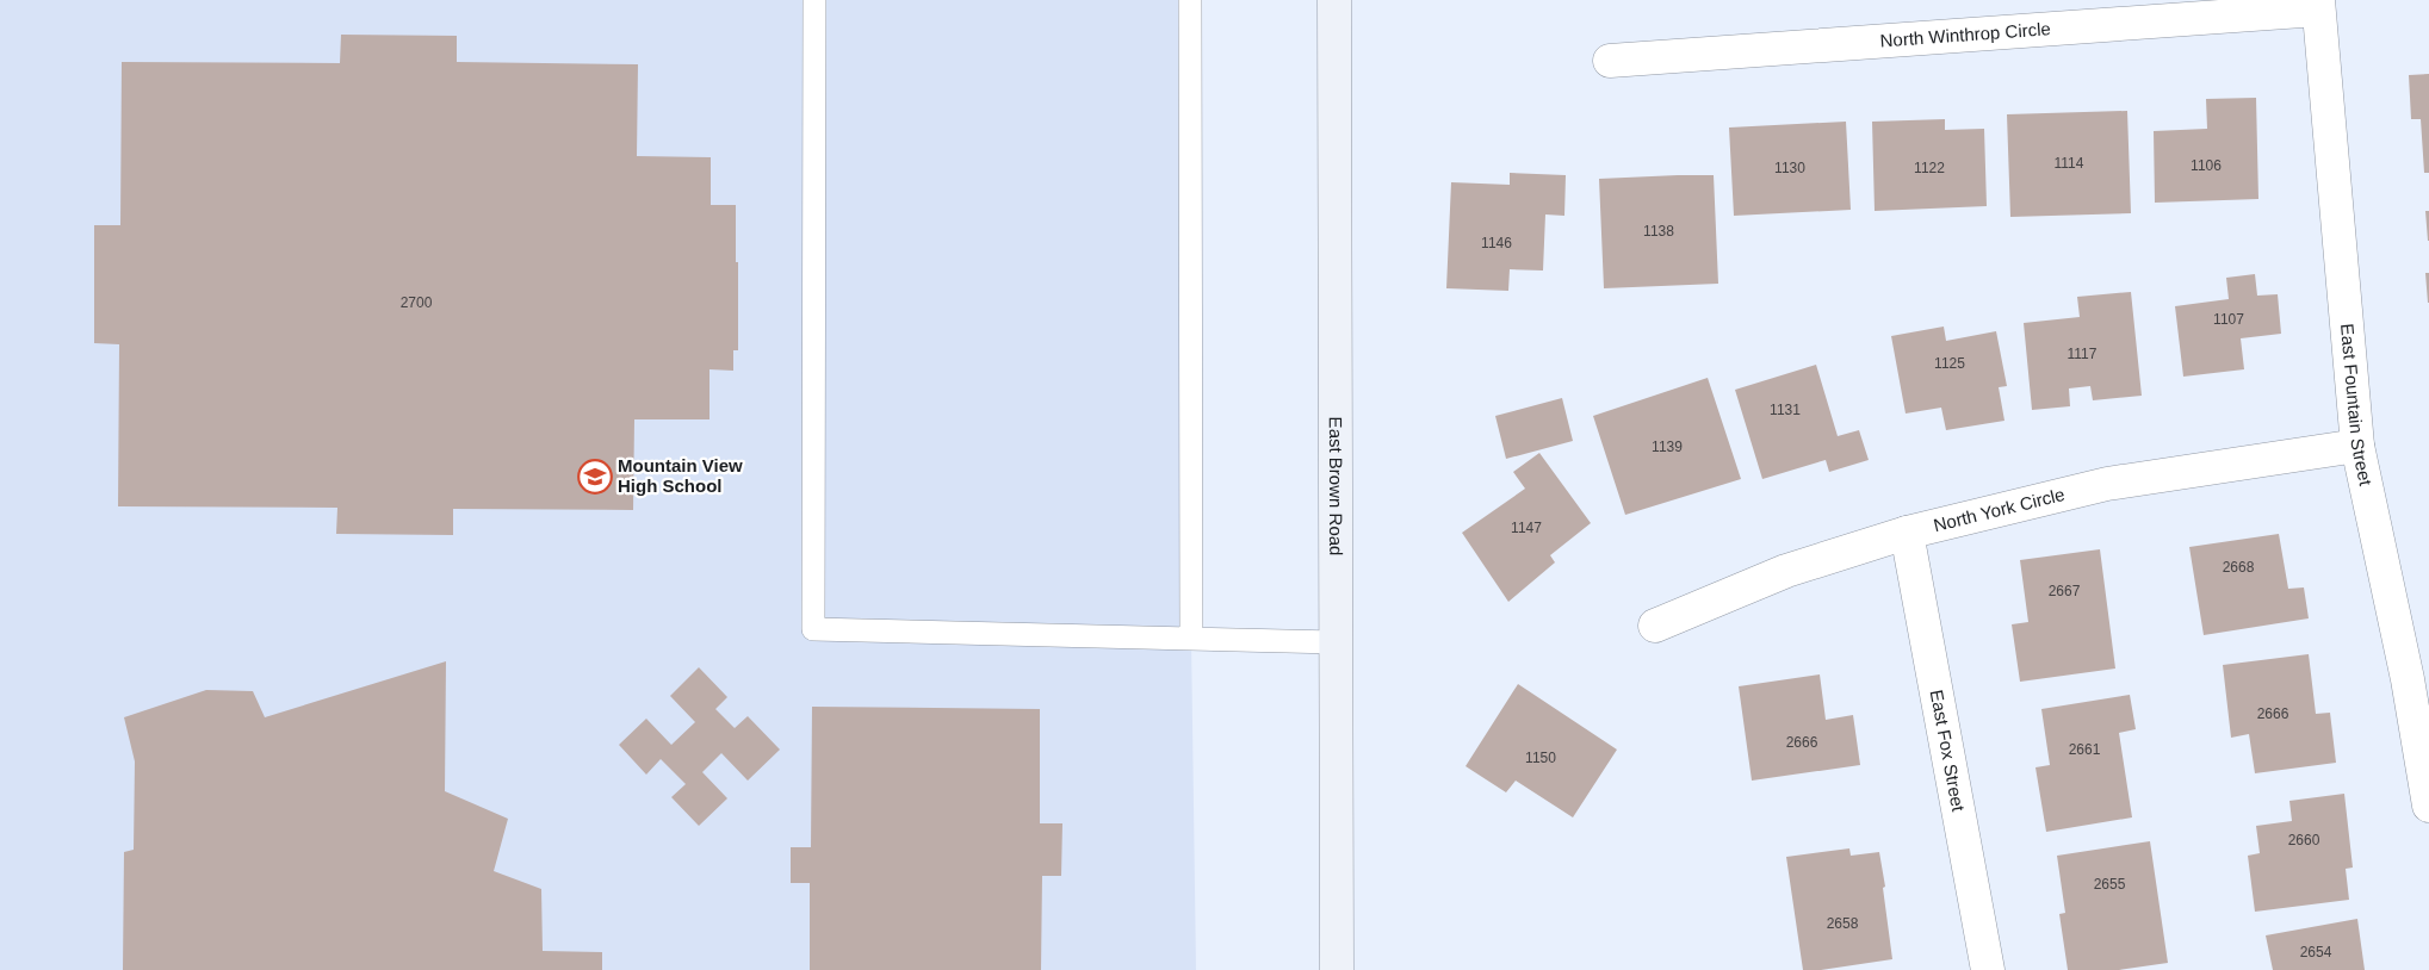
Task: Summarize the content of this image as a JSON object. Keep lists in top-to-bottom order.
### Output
{
  "streets": {
    "main road": ["East Brown Road"],
    "street": [
      "North Winthrop Circle",
      "East Fountain Street",
      "North York Circle",
      "East Fox Street"
    ]
  },
  "crossings": [
    ["North Winthrop Circle", "East Fountain Street"],
    ["East Fountain Street", "North York Circle"],
    ["North York Circle", "East Fox Street"]
  ],
  "places": {
    "school or university": ["Mountain View High School"]
  },
  "house_numbers": [
    "1114",
    "1106",
    "1130",
    "1122",
    "1138",
    "1146",
    "2700",
    "1107",
    "1117",
    "1125",
    "1131",
    "1139",
    "1147",
    "2668",
    "2667",
    "2666",
    "2666",
    "2661",
    "1150",
    "2660",
    "2655",
    "2658",
    "2654"
  ]
}
